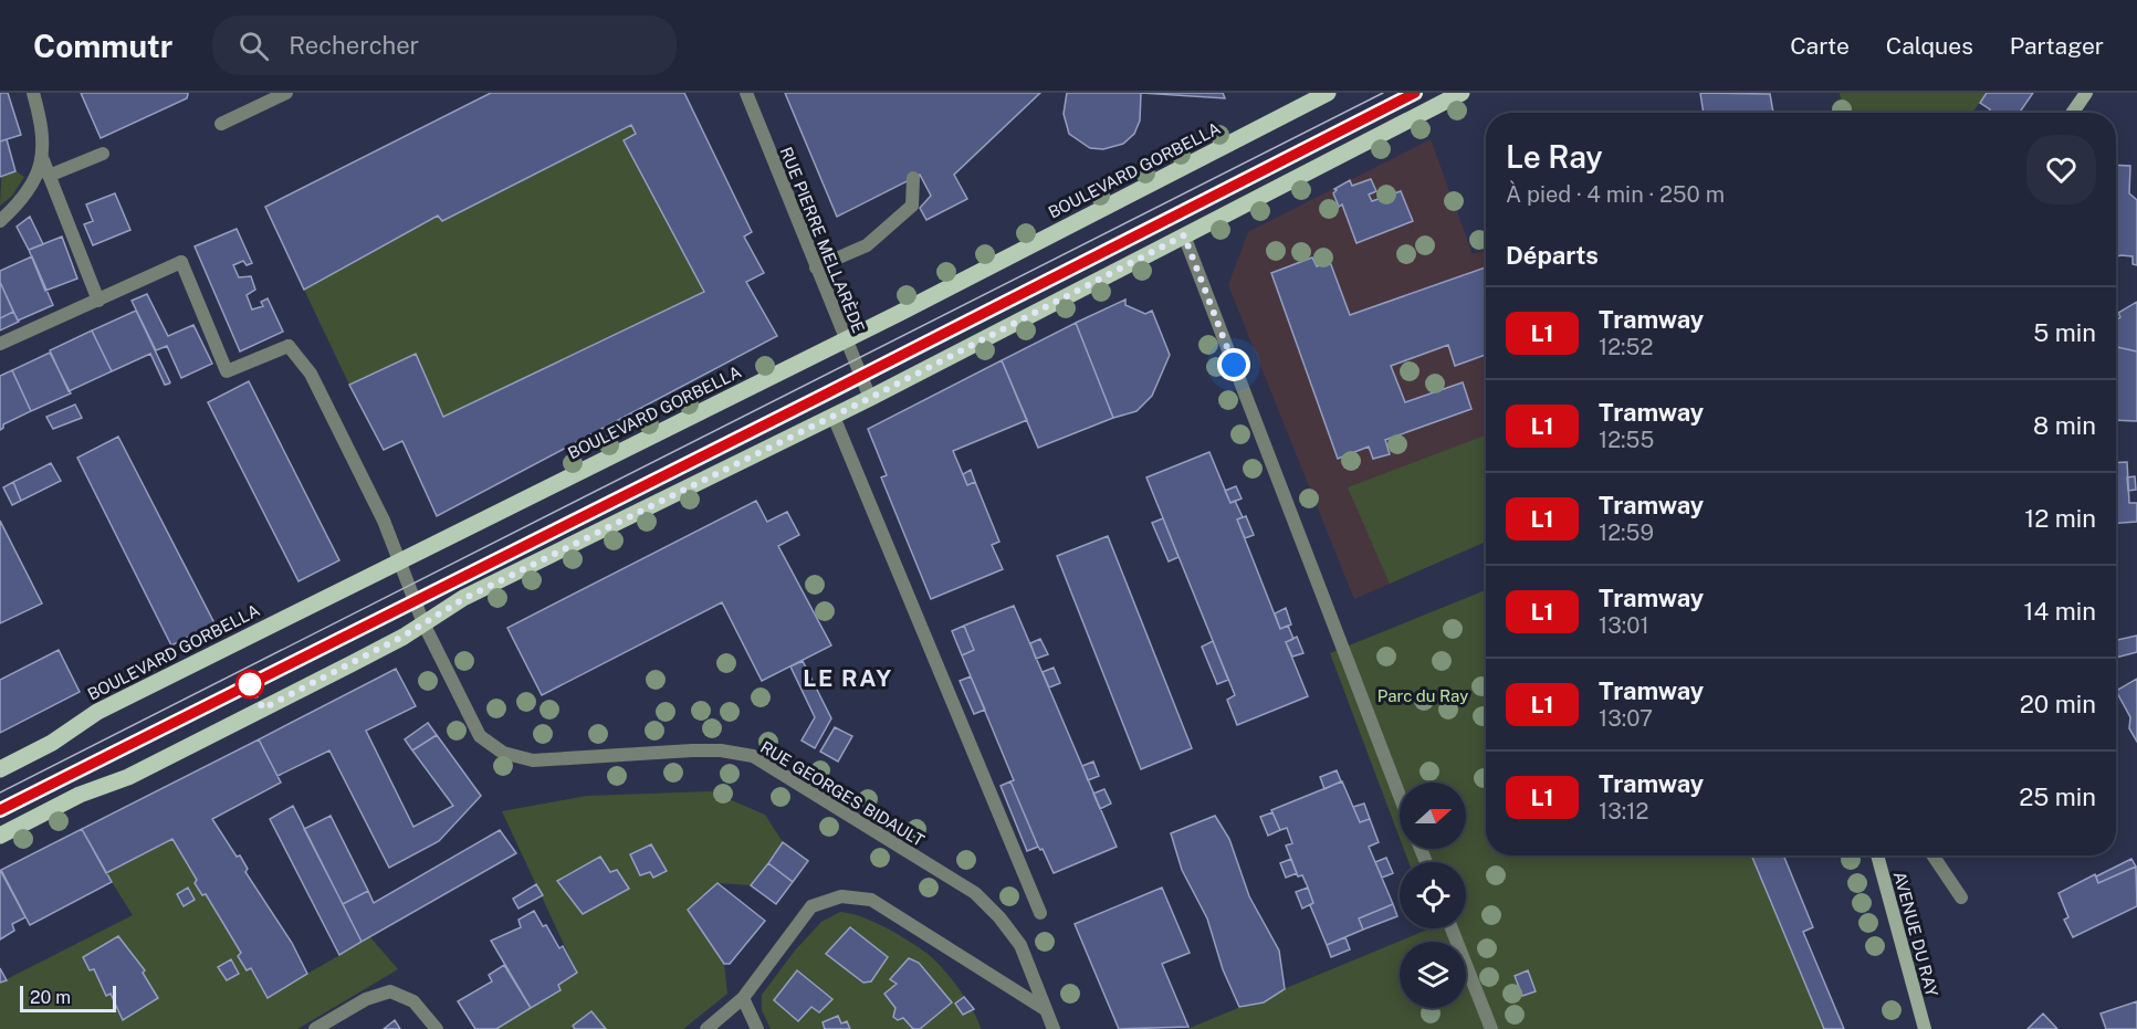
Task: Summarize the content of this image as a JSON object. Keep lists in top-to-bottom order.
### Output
{
  "streets": {
    "main road": ["BOULEVARD GORBELLA", "AVENUE DU RAY"],
    "street": ["RUE PIERRE MELLARÈDE", "RUE GEORGES BIDAULT"]
  },
  "crossings": [
    ["BOULEVARD GORBELLA", "RUE PIERRE MELLARÈDE"],
    ["BOULEVARD GORBELLA", "RUE GEORGES BIDAULT"]
  ],
  "districts": ["LE RAY"],
  "parks": ["Parc du Ray"],
  "lines": ["tram line L1"],
  "scale_bar": "20 m",
  "north": "right",
  "page": {
    "header": "Commutr",
    "search": "Rechercher",
    "nav": ["Carte", "Calques", "Partager"],
    "heading": [
      ["Le Ray", "À pied · 4 min · 250 m"],
      "Départs"
    ],
    "list": [
      {
        "mark": "L1",
        "name": "Tramway",
        "note": "12:52",
        "value": "5 min"
      },
      {
        "mark": "L1",
        "name": "Tramway",
        "note": "12:55",
        "value": "8 min"
      },
      {
        "mark": "L1",
        "name": "Tramway",
        "note": "12:59",
        "value": "12 min"
      },
      {
        "mark": "L1",
        "name": "Tramway",
        "note": "13:01",
        "value": "14 min"
      },
      {
        "mark": "L1",
        "name": "Tramway",
        "note": "13:07",
        "value": "20 min"
      },
      {
        "mark": "L1",
        "name": "Tramway",
        "note": "13:12",
        "value": "25 min"
      }
    ],
    "scale": "20 m"
  }
}
